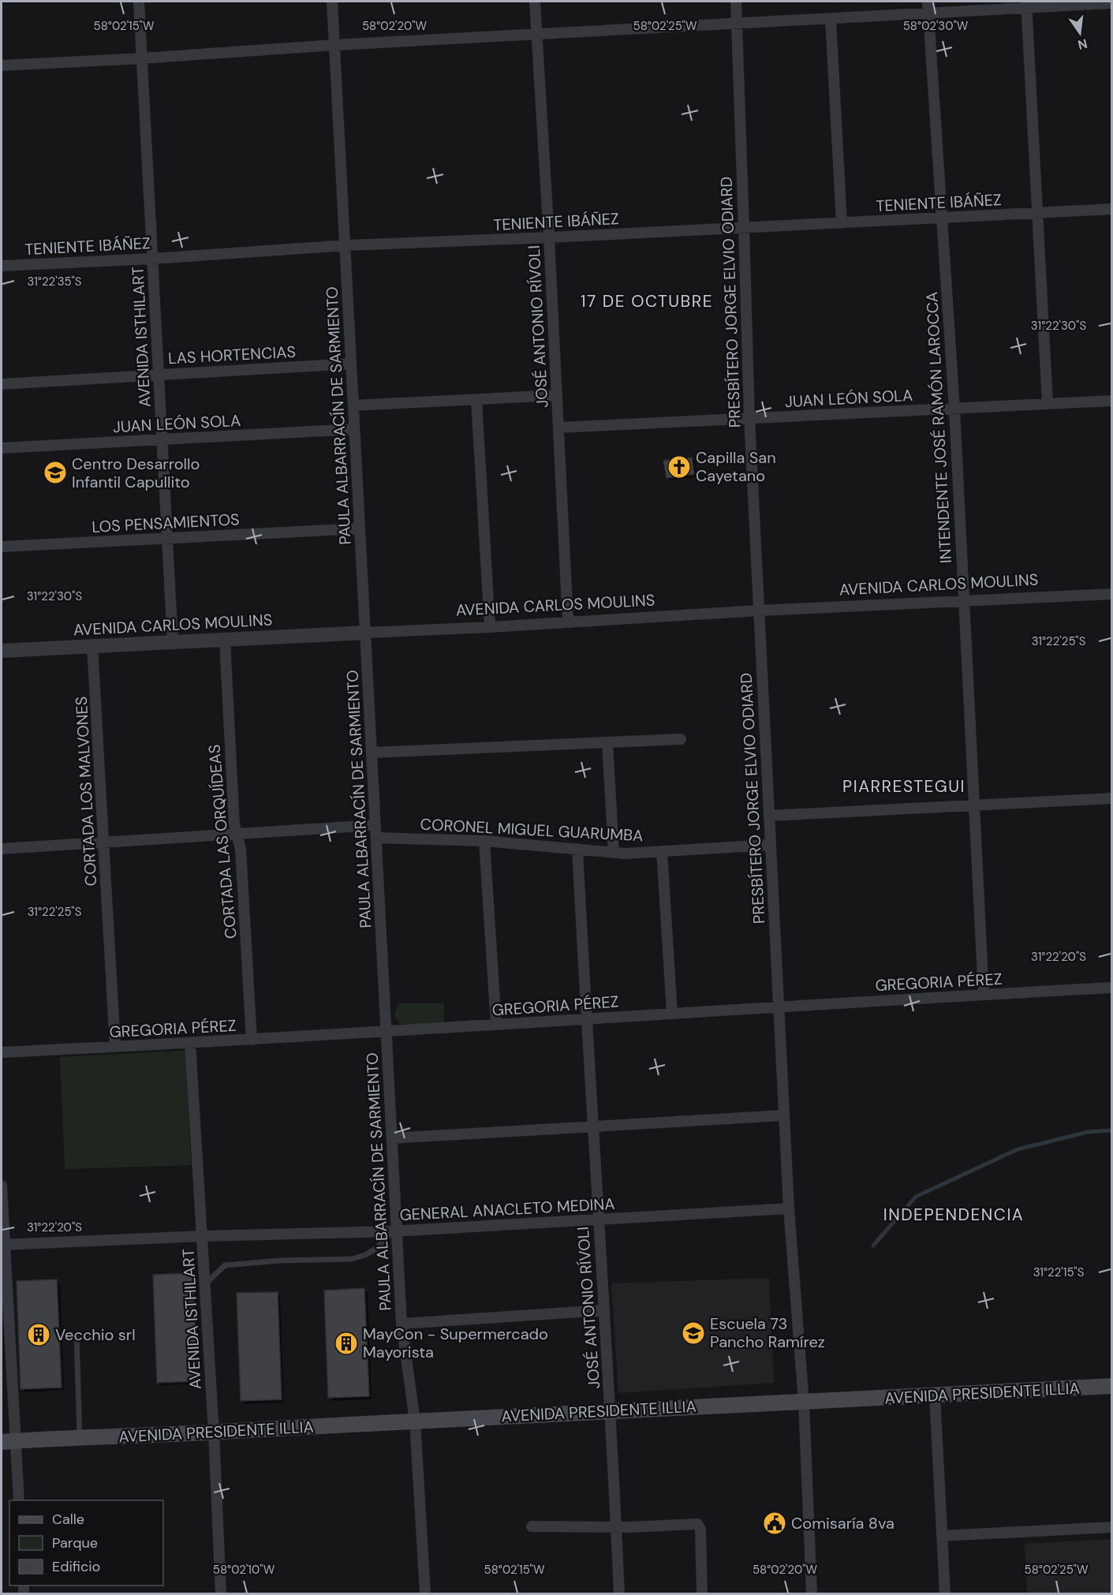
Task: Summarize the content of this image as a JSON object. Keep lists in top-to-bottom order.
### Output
{
  "streets": {
    "main road": ["AVENIDA PRESIDENTE ILLIA"],
    "street": [
      "TENIENTE IBÁÑEZ",
      "PRESBÍTERO JORGE ELVIO ODIARD",
      "JOSÉ ANTONIO RÍVOLI",
      "AVENIDA ISTHILART",
      "LAS HORTENCIAS",
      "JUAN LEÓN SOLA",
      "PAULA ALBARRACÍN DE SARMIENTO",
      "INTENDENTE JOSÉ RAMÓN LAROCCA",
      "LOS PENSAMIENTOS",
      "AVENIDA CARLOS MOULINS",
      "CORTADA LOS MALVONES",
      "CORONEL MIGUEL GUARUMBA",
      "CORTADA LAS ORQUÍDEAS",
      "GREGORIA PÉREZ",
      "GENERAL ANACLETO MEDINA"
    ]
  },
  "crossings": [
    ["TENIENTE IBÁÑEZ", "PRESBÍTERO JORGE ELVIO ODIARD"],
    ["TENIENTE IBÁÑEZ", "JOSÉ ANTONIO RÍVOLI"],
    ["TENIENTE IBÁÑEZ", "AVENIDA ISTHILART"],
    ["TENIENTE IBÁÑEZ", "PAULA ALBARRACÍN DE SARMIENTO"],
    ["TENIENTE IBÁÑEZ", "INTENDENTE JOSÉ RAMÓN LAROCCA"],
    ["PRESBÍTERO JORGE ELVIO ODIARD", "JUAN LEÓN SOLA"],
    ["PRESBÍTERO JORGE ELVIO ODIARD", "AVENIDA CARLOS MOULINS"],
    ["PRESBÍTERO JORGE ELVIO ODIARD", "CORONEL MIGUEL GUARUMBA"],
    ["PRESBÍTERO JORGE ELVIO ODIARD", "GREGORIA PÉREZ"],
    ["PRESBÍTERO JORGE ELVIO ODIARD", "GENERAL ANACLETO MEDINA"],
    ["PRESBÍTERO JORGE ELVIO ODIARD", "AVENIDA PRESIDENTE ILLIA"],
    ["JOSÉ ANTONIO RÍVOLI", "JUAN LEÓN SOLA"],
    ["JOSÉ ANTONIO RÍVOLI", "AVENIDA CARLOS MOULINS"],
    ["JOSÉ ANTONIO RÍVOLI", "CORONEL MIGUEL GUARUMBA"],
    ["JOSÉ ANTONIO RÍVOLI", "GREGORIA PÉREZ"],
    ["JOSÉ ANTONIO RÍVOLI", "GENERAL ANACLETO MEDINA"],
    ["JOSÉ ANTONIO RÍVOLI", "AVENIDA PRESIDENTE ILLIA"],
    ["AVENIDA ISTHILART", "LAS HORTENCIAS"],
    ["AVENIDA ISTHILART", "JUAN LEÓN SOLA"],
    ["AVENIDA ISTHILART", "LOS PENSAMIENTOS"],
    ["AVENIDA ISTHILART", "AVENIDA CARLOS MOULINS"],
    ["AVENIDA ISTHILART", "GREGORIA PÉREZ"],
    ["AVENIDA ISTHILART", "GENERAL ANACLETO MEDINA"],
    ["AVENIDA ISTHILART", "AVENIDA PRESIDENTE ILLIA"],
    ["LAS HORTENCIAS", "PAULA ALBARRACÍN DE SARMIENTO"],
    ["JUAN LEÓN SOLA", "PAULA ALBARRACÍN DE SARMIENTO"],
    ["JUAN LEÓN SOLA", "INTENDENTE JOSÉ RAMÓN LAROCCA"],
    ["PAULA ALBARRACÍN DE SARMIENTO", "LOS PENSAMIENTOS"],
    ["PAULA ALBARRACÍN DE SARMIENTO", "AVENIDA CARLOS MOULINS"],
    ["PAULA ALBARRACÍN DE SARMIENTO", "CORONEL MIGUEL GUARUMBA"],
    ["PAULA ALBARRACÍN DE SARMIENTO", "GREGORIA PÉREZ"],
    ["PAULA ALBARRACÍN DE SARMIENTO", "GENERAL ANACLETO MEDINA"],
    ["PAULA ALBARRACÍN DE SARMIENTO", "AVENIDA PRESIDENTE ILLIA"],
    ["INTENDENTE JOSÉ RAMÓN LAROCCA", "AVENIDA CARLOS MOULINS"],
    ["INTENDENTE JOSÉ RAMÓN LAROCCA", "GREGORIA PÉREZ"],
    ["AVENIDA CARLOS MOULINS", "CORTADA LOS MALVONES"],
    ["AVENIDA CARLOS MOULINS", "CORTADA LAS ORQUÍDEAS"],
    ["CORTADA LOS MALVONES", "GREGORIA PÉREZ"],
    ["CORTADA LAS ORQUÍDEAS", "GREGORIA PÉREZ"]
  ],
  "districts": ["17 DE OCTUBRE", "PIARRESTEGUI", "INDEPENDENCIA"],
  "places": {
    "church": ["Capilla San Cayetano"],
    "school or university": ["Centro Desarrollo Infantil Capullito", "Escuela 73 Pancho Ramírez"],
    "building": ["Vecchio srl", "MayCon - Supermercado Mayorista"],
    "public building": ["Comisaría 8va"]
  },
  "legend": ["Calle", "Parque", "Edificio"],
  "north": "bottom",
  "coordinates": [
    "58°02'15\"W",
    "58°02'20\"W",
    "58°02'25\"W",
    "58°02'30\"W",
    "31°22'35\"S",
    "31°22'30\"S",
    "31°22'25\"S",
    "31°22'20\"S",
    "31°22'15\"S",
    "58°02'10\"W"
  ]
}
